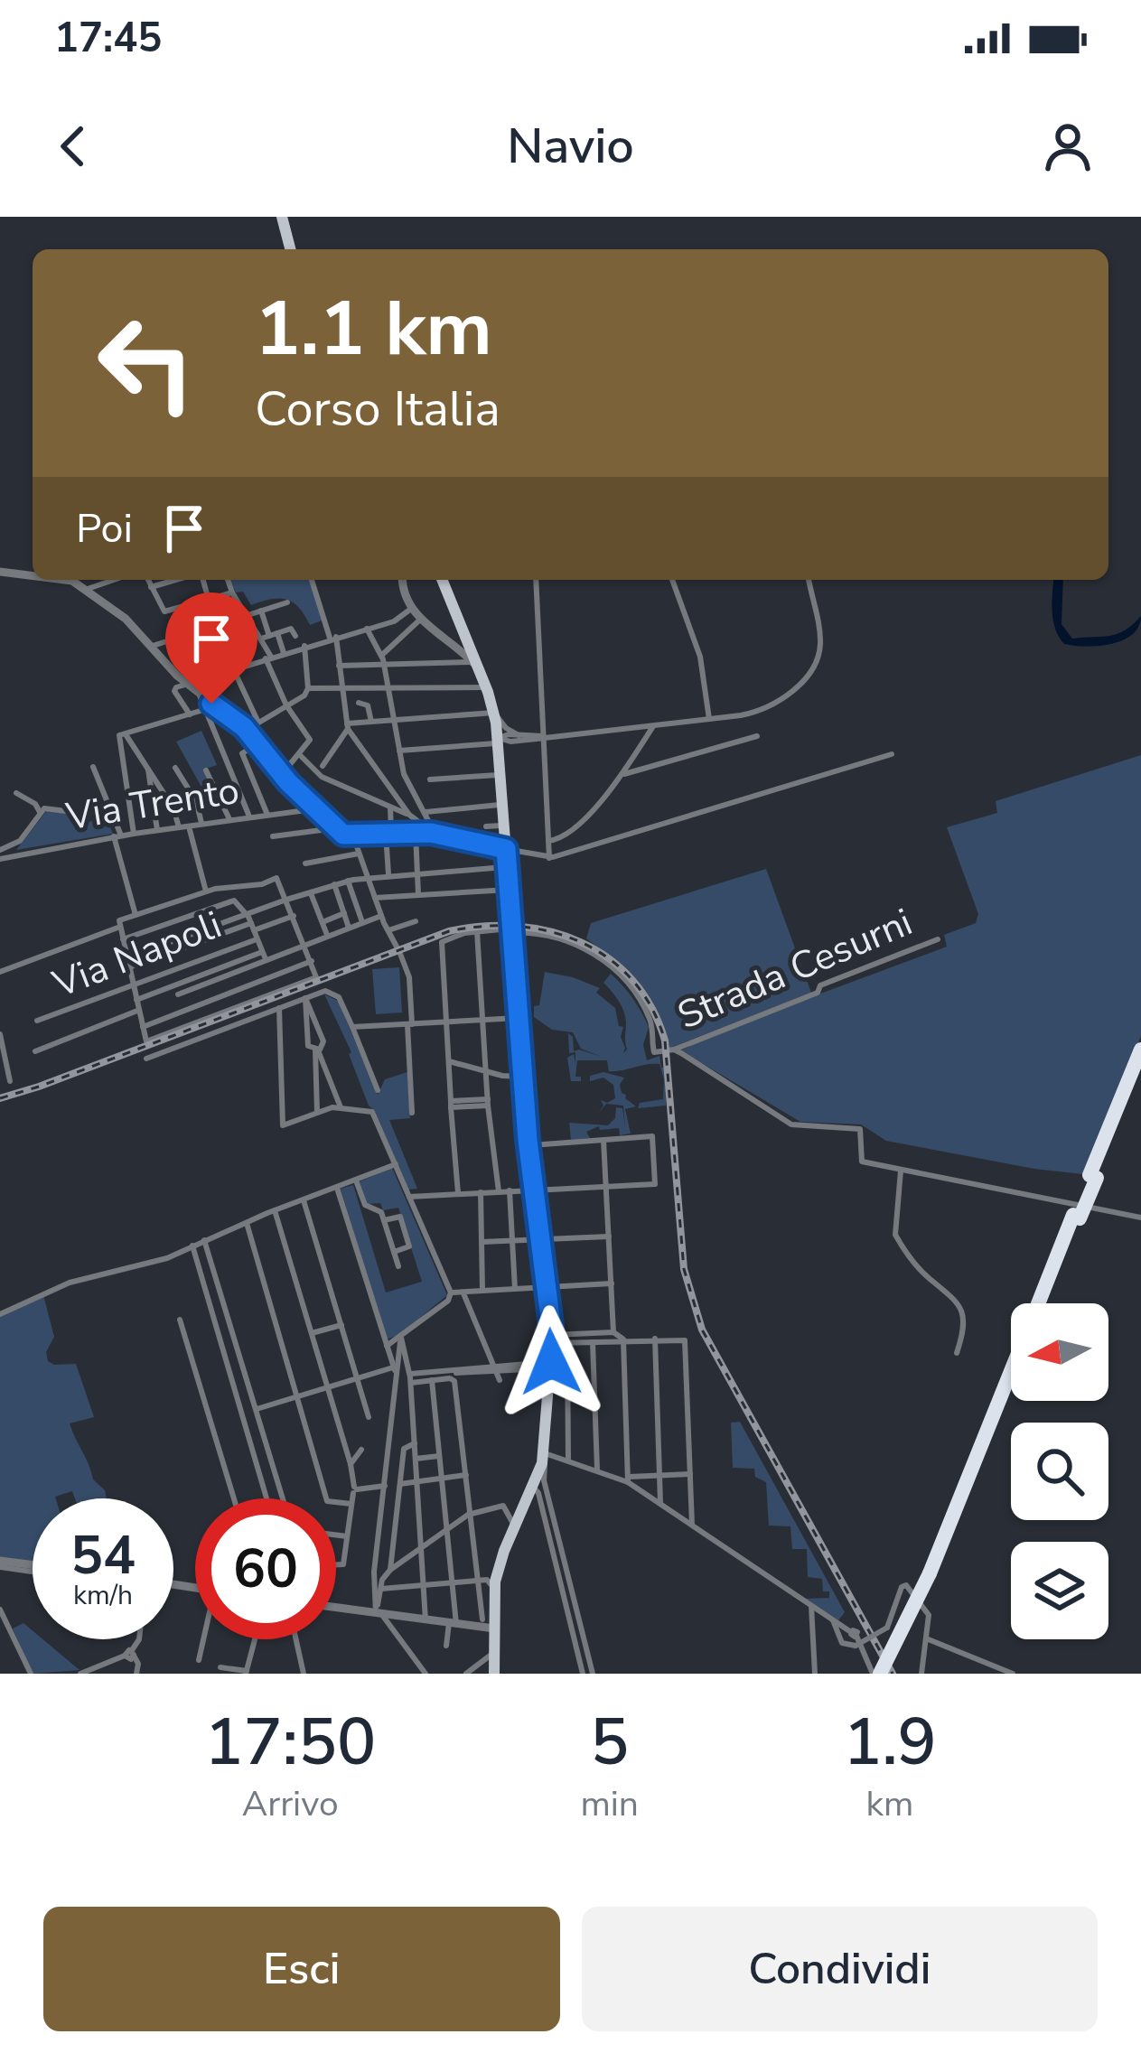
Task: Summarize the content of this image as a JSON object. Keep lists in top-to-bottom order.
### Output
{
  "streets": {
    "street": ["Via Trento", "Via Napoli", "Strada Cesurni"]
  },
  "north": "left",
  "page": {
    "status": "17:45",
    "header": "Navio",
    "turn": ["1.1 km", "Corso Italia"],
    "then": "Poi",
    "speed": "54 km/h",
    "limit": "60",
    "eta": [
      "17:50",
      "Arrivo",
      "5",
      "min",
      "1.9",
      "km"
    ],
    "buttons": ["Esci", "Condividi"]
  }
}
